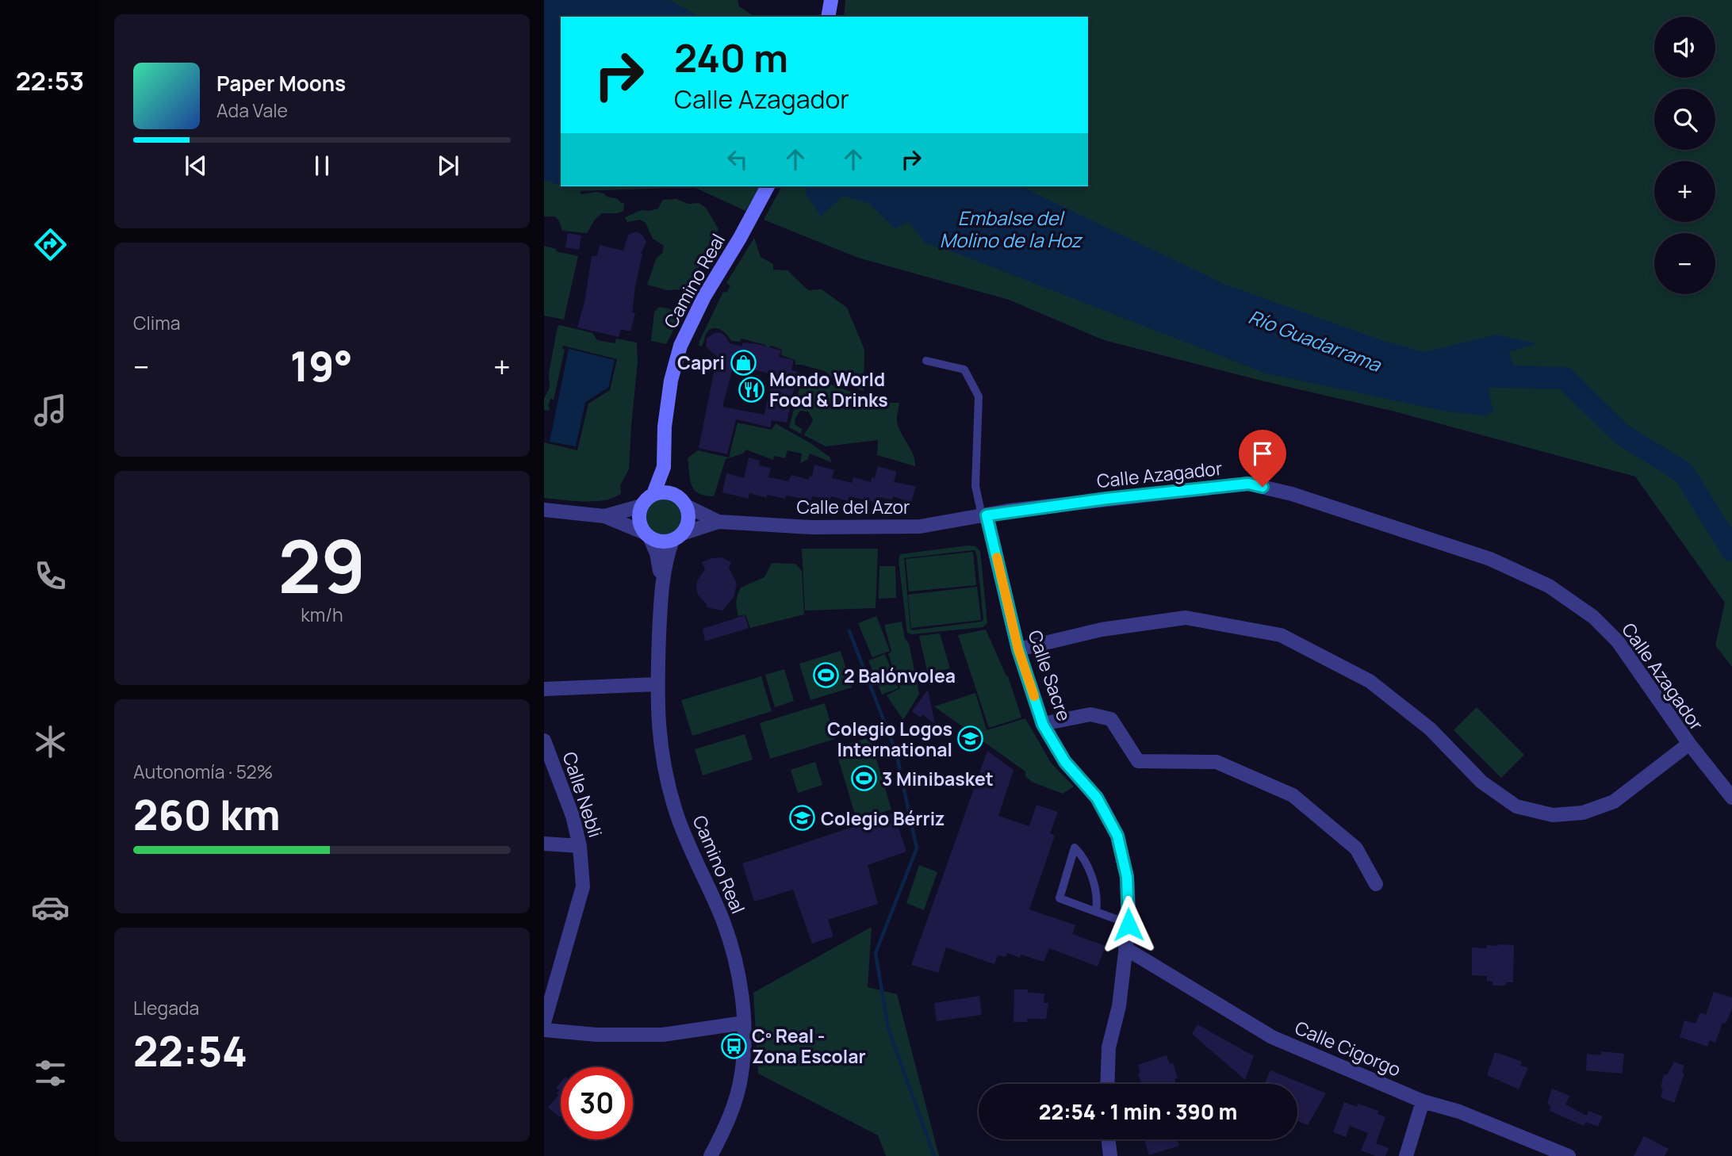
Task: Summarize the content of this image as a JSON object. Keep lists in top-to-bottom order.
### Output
{
  "streets": {
    "street": [
      "Camino Real",
      "Calle Azagador",
      "Calle del Azor",
      "Calle Sacre",
      "Calle Nebli",
      "Calle Cigorgo"
    ]
  },
  "crossings": [
    ["Camino Real", "Calle del Azor"],
    ["Calle Azagador", "Calle del Azor"],
    ["Calle Azagador", "Calle Sacre"],
    ["Calle del Azor", "Calle Sacre"],
    ["Calle Sacre", "Calle Cigorgo"]
  ],
  "water": ["Embalse del Molino de la Hoz", "Río Guadarrama"],
  "places": {
    "shop": ["Capri"],
    "restaurant": ["Mondo World Food & Drinks"],
    "sports": ["2 Balónvolea", "3 Minibasket"],
    "school or university": ["Colegio Logos International", "Colegio Bérriz"],
    "bus stop": ["Cº Real - Zona Escolar"]
  },
  "page": {
    "tabs": "22:53",
    "map_buttons": ["+", "−"],
    "turn": ["240 m", "Calle Azagador"],
    "song": ["Paper Moons", "Ada Vale"],
    "tile": [
      "Clima",
      ["29", "km/h"],
      ["Autonomía · 52%", "260 km"],
      ["Llegada", "22:54"]
    ],
    "heat": ["−", "19°", "+"],
    "limit": "30",
    "trip": "22:54 · 1 min · 390 m"
  }
}
